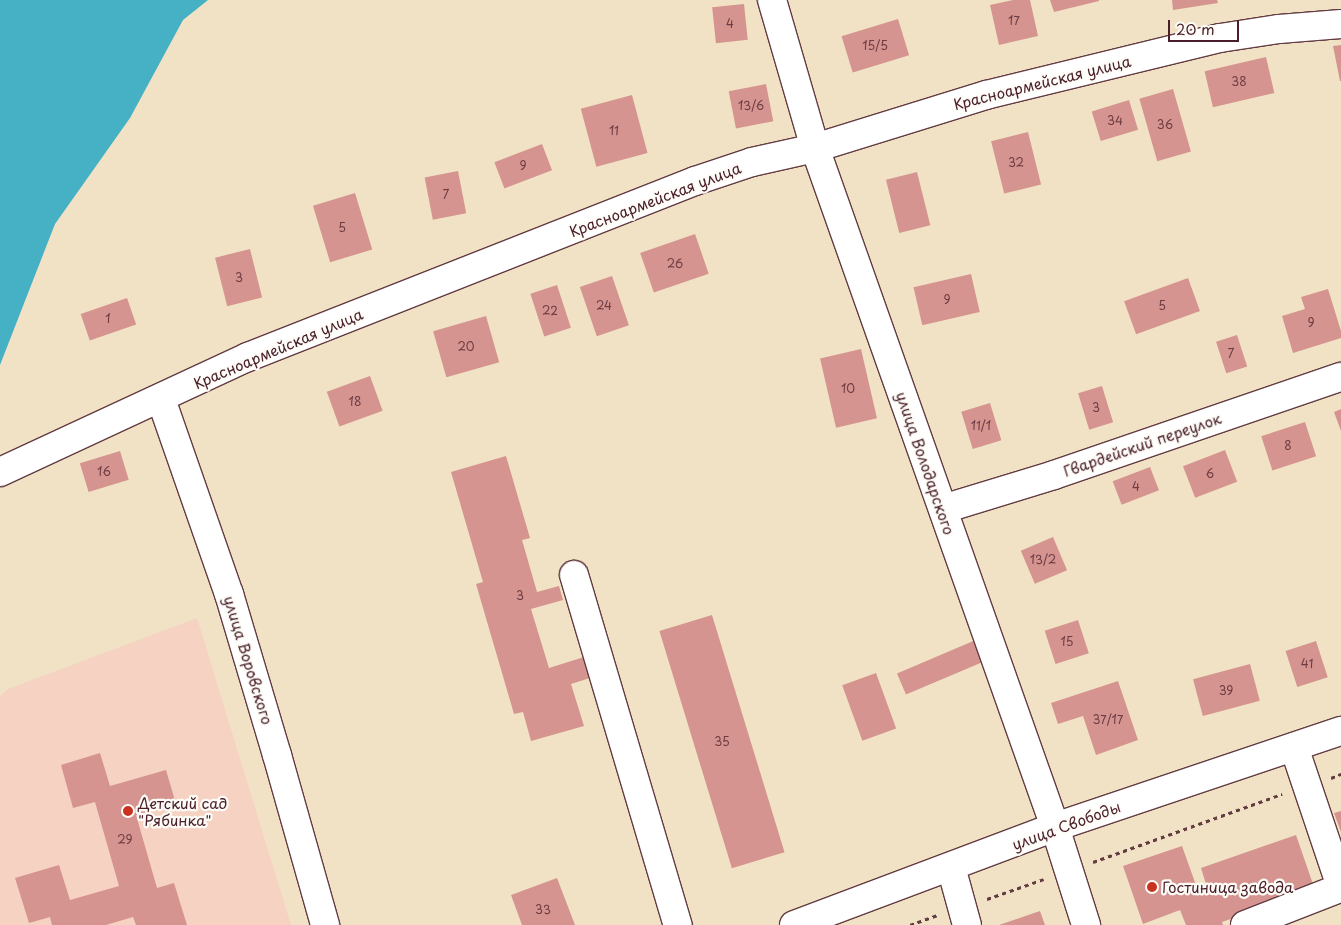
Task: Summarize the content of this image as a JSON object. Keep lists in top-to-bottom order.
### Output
{
  "streets": {
    "street": [
      "Красноармейская улица",
      "Гвардейский переулок",
      "улица Володарского",
      "улица Воровского",
      "улица Свободы"
    ]
  },
  "crossings": [
    ["Красноармейская улица", "улица Володарского"],
    ["Красноармейская улица", "улица Воровского"],
    ["Гвардейский переулок", "улица Володарского"],
    ["улица Володарского", "улица Свободы"]
  ],
  "places": ["Детский сад \"Рябинка\"", "Гостиница завода"],
  "house_numbers": [
    "17",
    "4",
    "15/5",
    "38",
    "13/6",
    "34",
    "36",
    "11",
    "32",
    "9",
    "7",
    "5",
    "26",
    "3",
    "9",
    "24",
    "5",
    "22",
    "1",
    "9",
    "20",
    "7",
    "10",
    "18",
    "3",
    "11/1",
    "8",
    "16",
    "6",
    "4",
    "13/2",
    "3",
    "15",
    "41",
    "39",
    "37/17",
    "35",
    "29",
    "33"
  ],
  "scale_bar": "20 m"
}
